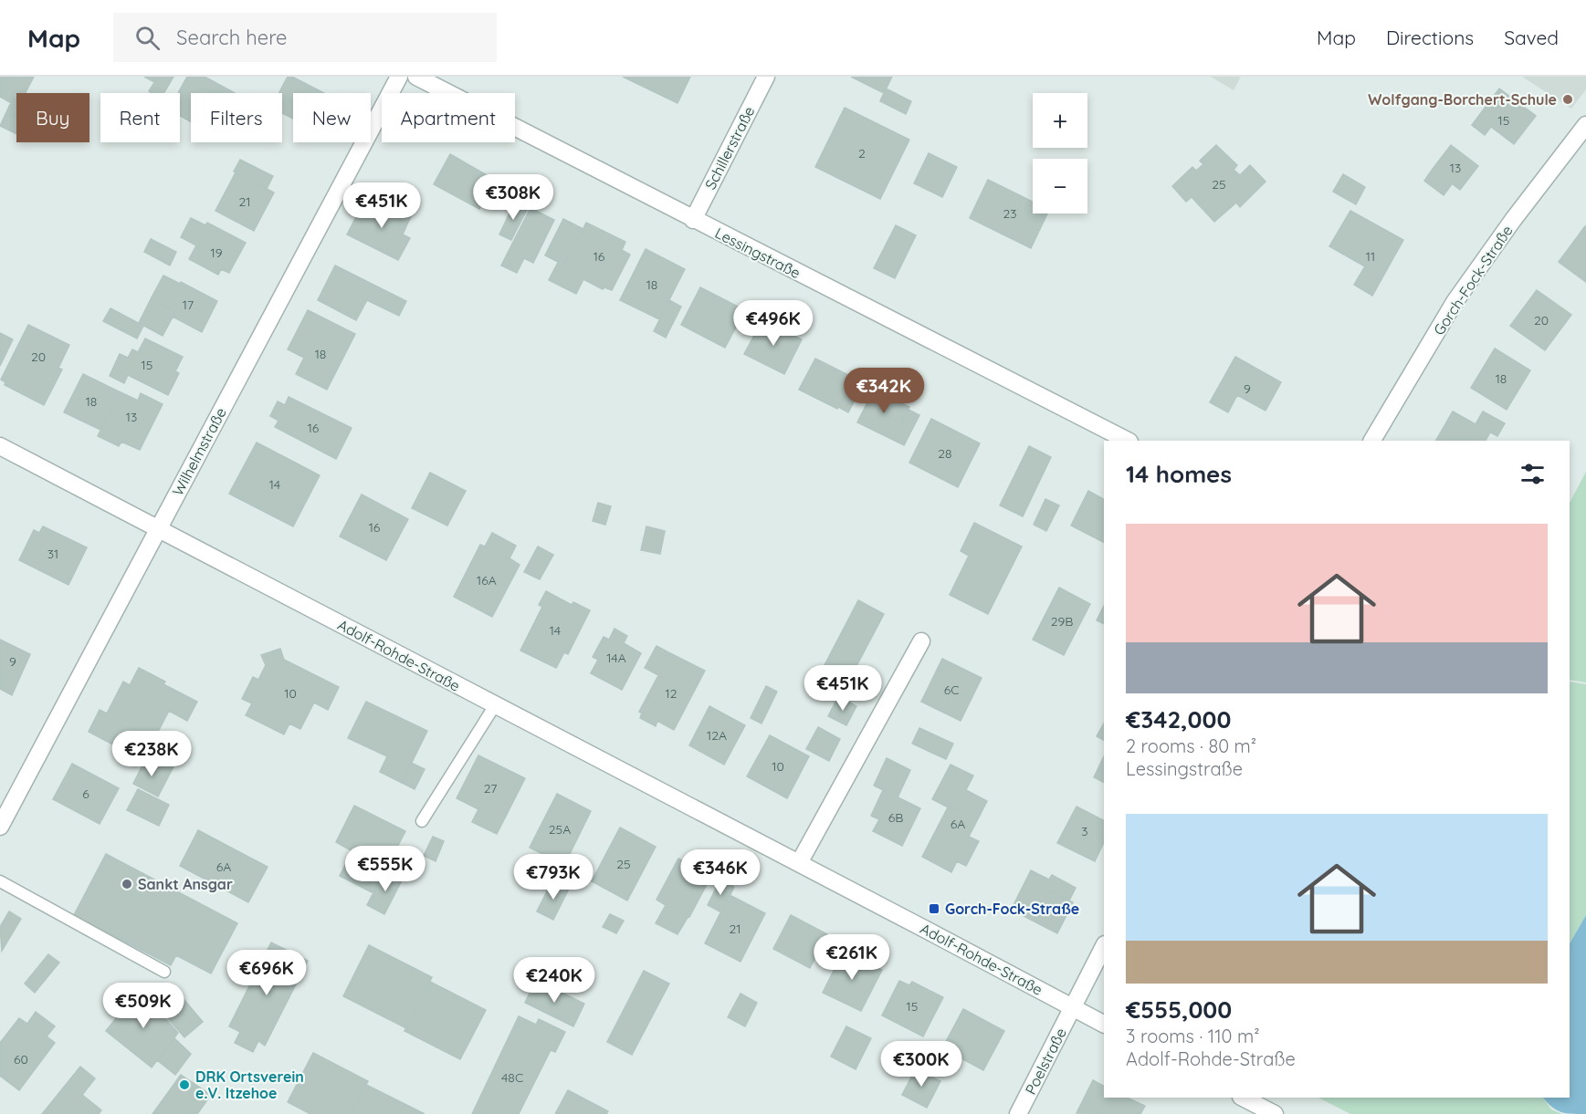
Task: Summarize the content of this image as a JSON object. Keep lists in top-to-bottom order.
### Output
{
  "streets": {
    "street": [
      "Schillerstraße",
      "Lessingstraße",
      "Gorch-Fock-Straße",
      "Wilhelmstraße",
      "Adolf-Rohde-Straße",
      "Poelstraße"
    ]
  },
  "crossings": [
    ["Schillerstraße", "Lessingstraße"],
    ["Wilhelmstraße", "Adolf-Rohde-Straße"],
    ["Adolf-Rohde-Straße", "Poelstraße"]
  ],
  "places": {
    "other": ["Wolfgang-Borchert-Schule", "Sankt Ansgar", "DRK Ortsverein e.V. Itzehoe"],
    "transit": ["Gorch-Fock-Straße"]
  },
  "house_numbers": [
    "15",
    "2",
    "13",
    "25",
    "21",
    "23",
    "19",
    "16",
    "11",
    "18",
    "17",
    "20",
    "18",
    "20",
    "15",
    "18",
    "9",
    "18",
    "13",
    "16",
    "28",
    "14",
    "16",
    "31",
    "16A",
    "29B",
    "14",
    "14A",
    "9",
    "6C",
    "10",
    "12",
    "12A",
    "10",
    "27",
    "6",
    "6B",
    "6A",
    "25A",
    "3",
    "25",
    "6A",
    "21",
    "15",
    "60",
    "48C"
  ],
  "page": {
    "header": "Map",
    "search": "Search here",
    "nav": ["Map", "Directions", "Saved"],
    "map_buttons": ["+", "−"],
    "chip": [
      "Buy",
      "Rent",
      "Filters",
      "New",
      "Apartment"
    ],
    "price": [
      "€308K",
      "€451K",
      "€496K",
      "€342K",
      "€451K",
      "€238K",
      "€555K",
      "€346K",
      "€793K",
      "€261K",
      "€696K",
      "€240K",
      "€509K",
      "€300K"
    ],
    "heading": "14 homes",
    "list": [
      {
        "name": "€342,000",
        "note": "2 rooms · 80 m² · Lessingstraße"
      },
      {
        "name": "€555,000",
        "note": "3 rooms · 110 m² · Adolf-Rohde-Straße"
      }
    ]
  }
}
